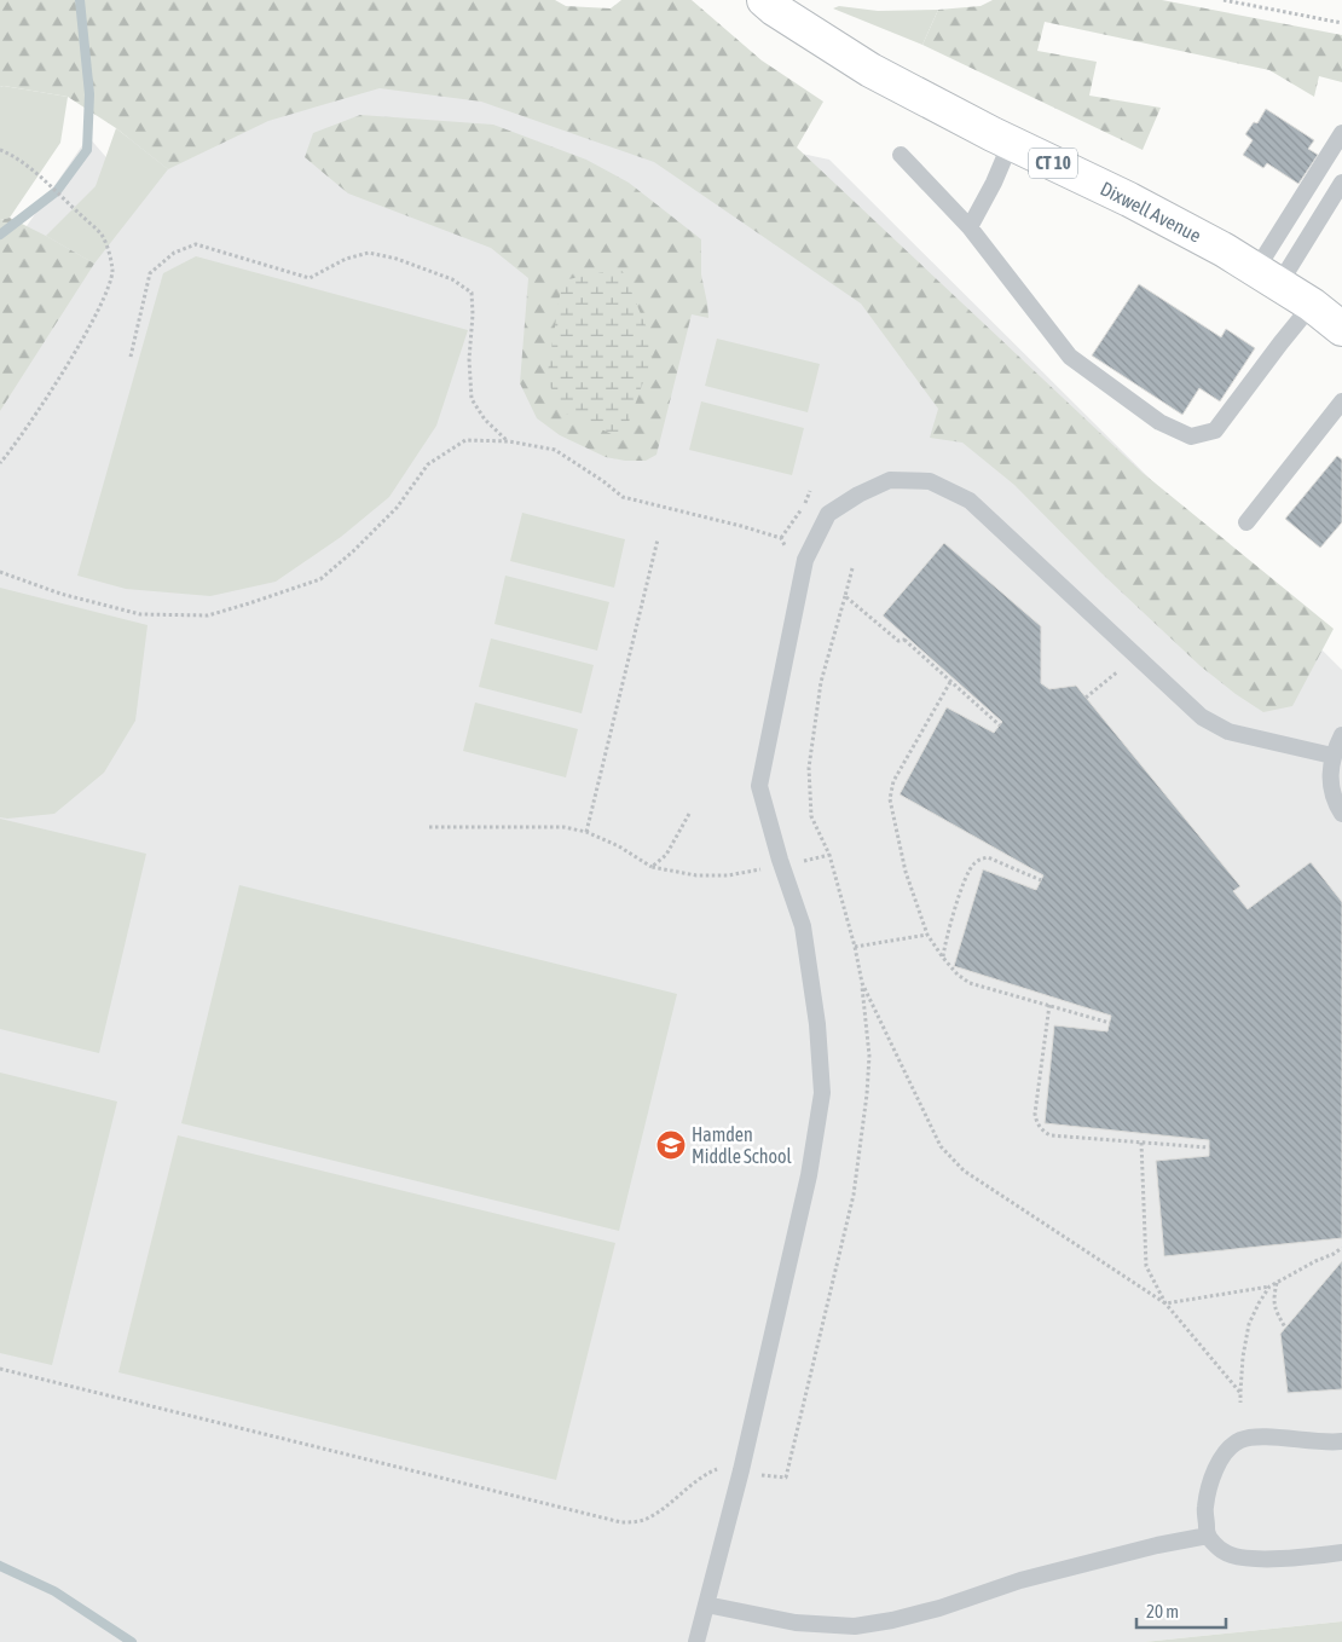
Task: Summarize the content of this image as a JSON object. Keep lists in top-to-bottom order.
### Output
{
  "streets": {
    "main road": ["CT 10", "Dixwell Avenue"]
  },
  "places": {
    "school or university": ["Hamden Middle School"]
  },
  "scale_bar": "20 m"
}
